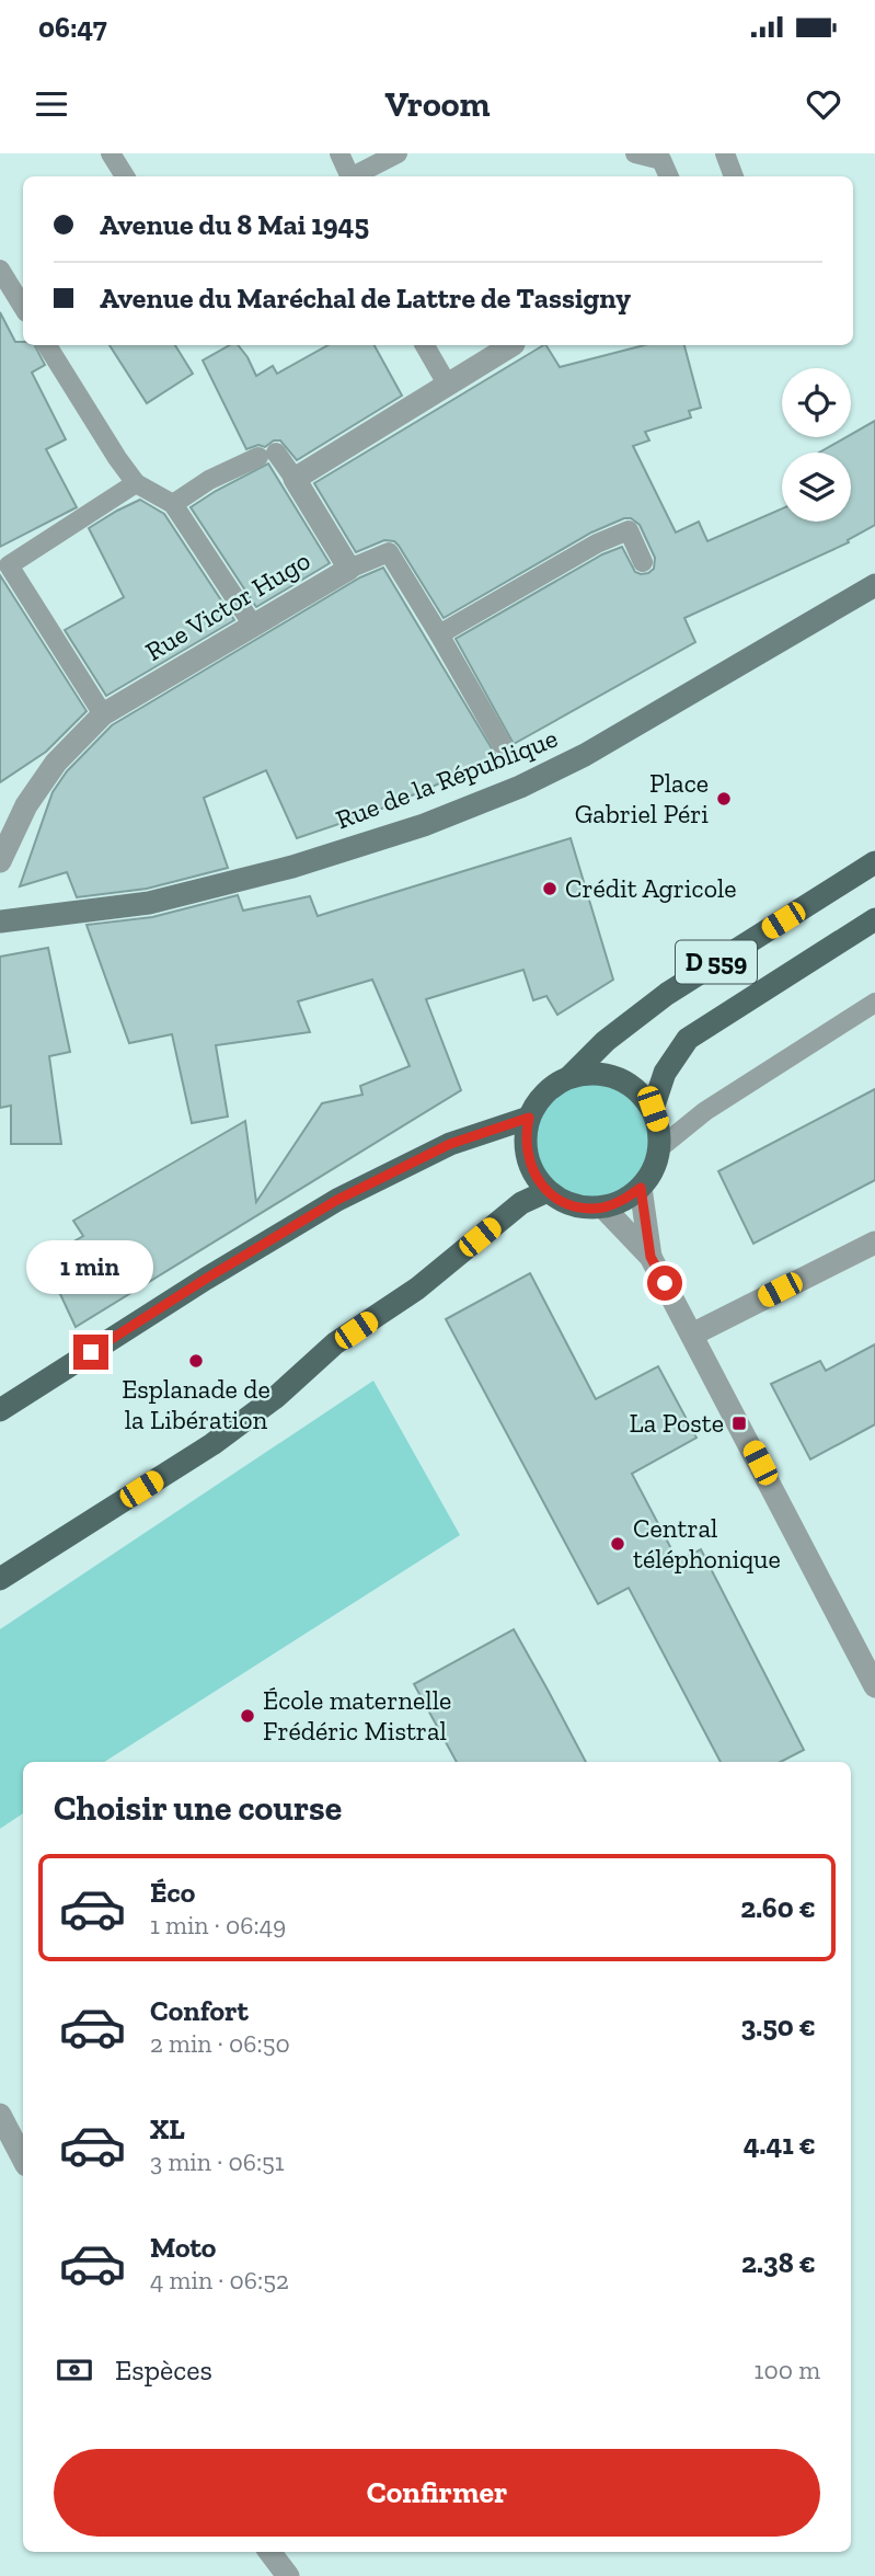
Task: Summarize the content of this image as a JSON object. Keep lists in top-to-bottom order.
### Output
{
  "streets": {
    "main road": ["Rue de la République", "D 559"],
    "street": ["Rue Victor Hugo"]
  },
  "places": {
    "other": [
      "Place Gabriel Péri",
      "Crédit Agricole",
      "Esplanade de la Libération",
      "Central téléphonique",
      "École maternelle Frédéric Mistral"
    ],
    "transit": ["La Poste"]
  },
  "page": {
    "status": "06:47",
    "header": "Vroom",
    "banner": ["Avenue du 8 Mai 1945", "Avenue du Maréchal de Lattre de Tassigny"],
    "bubble": "1 min",
    "heading": "Choisir une course",
    "list": [
      {
        "name": "Éco",
        "note": "1 min · 06:49",
        "value": "2.60 €"
      },
      {
        "name": "Confort",
        "note": "2 min · 06:50",
        "value": "3.50 €"
      },
      {
        "name": "XL",
        "note": "3 min · 06:51",
        "value": "4.41 €"
      },
      {
        "name": "Moto",
        "note": "4 min · 06:52",
        "value": "2.38 €"
      }
    ],
    "pay": ["Espèces", "100 m"],
    "buttons": "Confirmer"
  }
}
